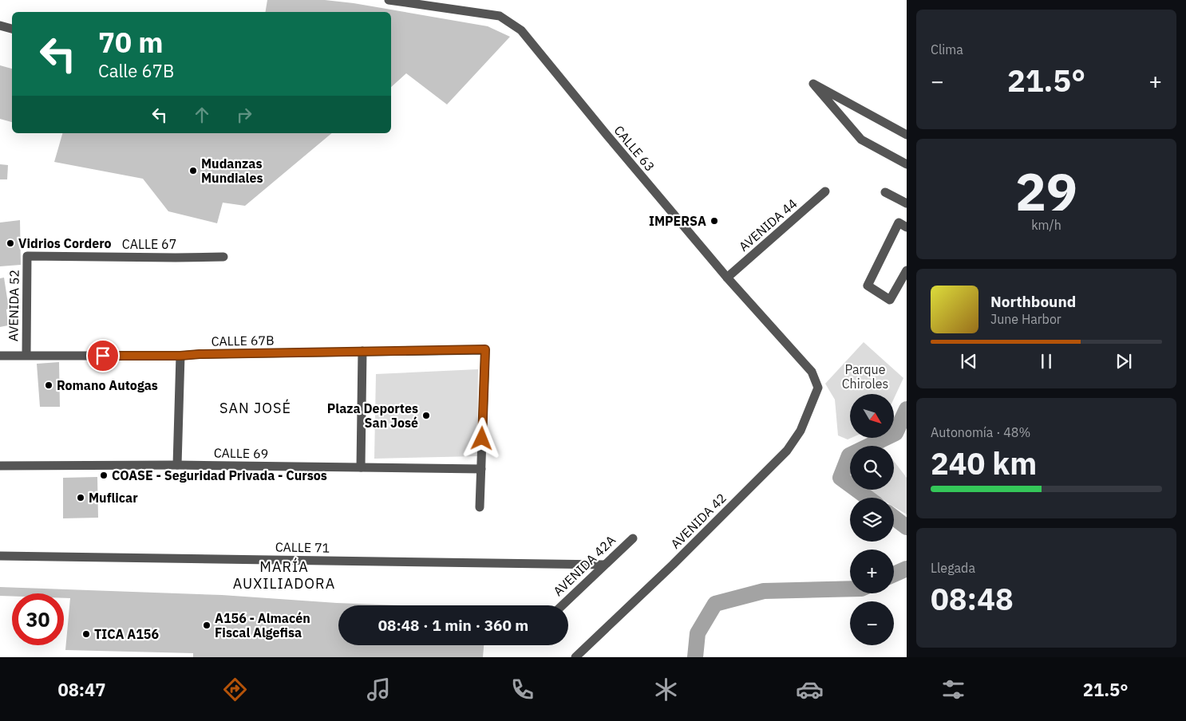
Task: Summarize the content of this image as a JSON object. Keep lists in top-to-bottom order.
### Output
{
  "streets": {
    "street": [
      "CALLE 63",
      "AVENIDA 44",
      "CALLE 67",
      "AVENIDA 52",
      "CALLE 67B",
      "CALLE 69",
      "AVENIDA 42",
      "CALLE 71",
      "AVENIDA 42A"
    ]
  },
  "crossings": [
    ["CALLE 63", "AVENIDA 44"],
    ["CALLE 63", "AVENIDA 42"],
    ["CALLE 67", "AVENIDA 52"],
    ["AVENIDA 52", "CALLE 67B"],
    ["CALLE 67B", "CALLE 69"],
    ["CALLE 71", "AVENIDA 42A"]
  ],
  "districts": ["SAN JOSÉ", "MARÍA AUXILIADORA"],
  "parks": ["Parque Chiroles"],
  "places": [
    "Mudanzas Mundiales",
    "IMPERSA",
    "Vidrios Cordero",
    "Romano Autogas",
    "Plaza Deportes San José",
    "COASE - Seguridad Privada - Cursos",
    "Muflicar",
    "A156 - Almacén Fiscal Algefisa",
    "TICA A156"
  ],
  "north": "bottom right",
  "page": {
    "tile": [
      "Clima",
      ["29", "km/h"],
      ["Autonomía · 48%", "240 km"],
      ["Llegada", "08:48"]
    ],
    "turn": ["70 m", "Calle 67B"],
    "heat": ["−", "21.5°", "+"],
    "song": ["Northbound", "June Harbor"],
    "map_buttons": ["+", "−"],
    "limit": "30",
    "trip": "08:48 · 1 min · 360 m",
    "tabs": ["08:47", "21.5°"]
  }
}
